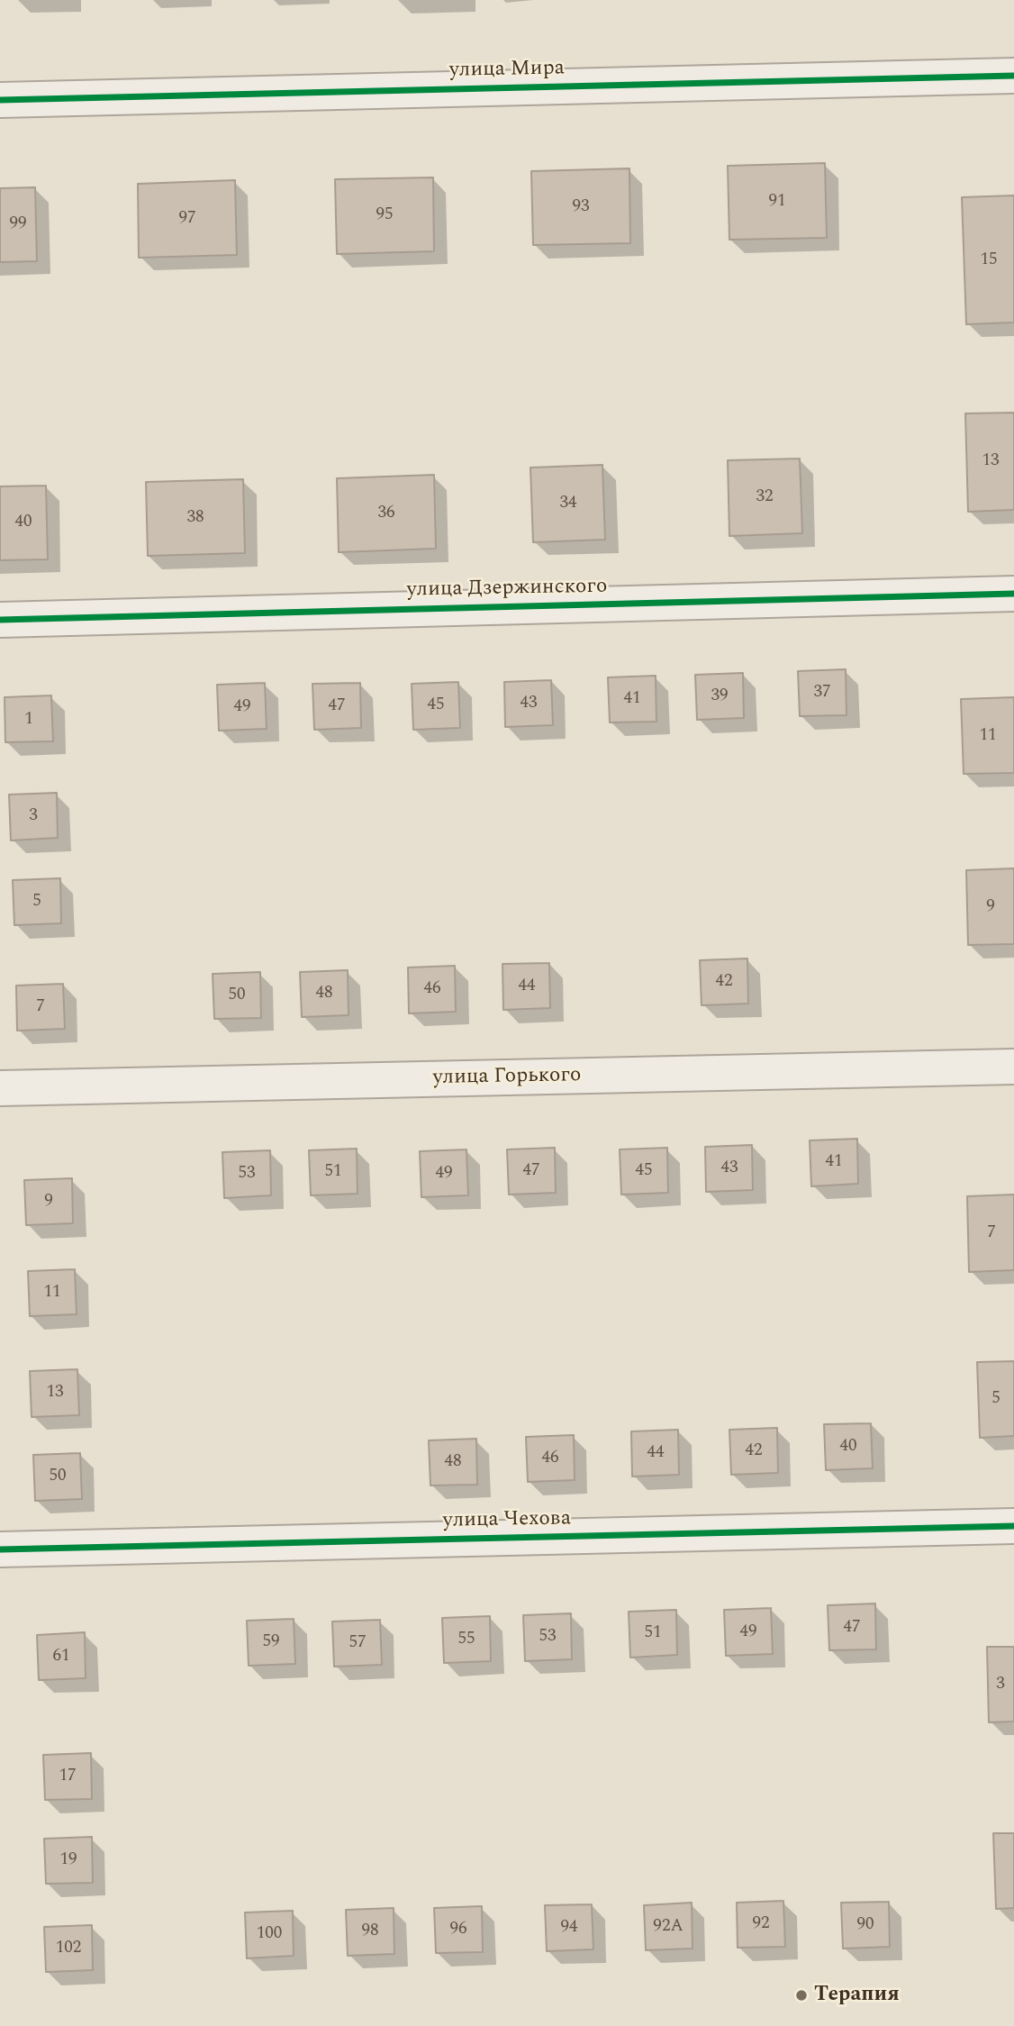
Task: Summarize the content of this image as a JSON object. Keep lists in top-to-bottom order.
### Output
{
  "streets": {
    "street": [
      "улица Мира",
      "улица Дзержинского",
      "улица Горького",
      "улица Чехова"
    ]
  },
  "places": ["Терапия"],
  "house_numbers": [
    "91",
    "93",
    "95",
    "97",
    "99",
    "15",
    "13",
    "32",
    "34",
    "36",
    "38",
    "40",
    "37",
    "39",
    "41",
    "43",
    "45",
    "47",
    "49",
    "1",
    "11",
    "3",
    "5",
    "9",
    "42",
    "44",
    "46",
    "48",
    "50",
    "7",
    "41",
    "43",
    "47",
    "45",
    "51",
    "53",
    "49",
    "9",
    "7",
    "11",
    "13",
    "5",
    "40",
    "42",
    "44",
    "46",
    "48",
    "50",
    "47",
    "49",
    "51",
    "53",
    "55",
    "59",
    "57",
    "61",
    "3",
    "17",
    "19",
    "92",
    "90",
    "92А",
    "94",
    "96",
    "98",
    "100",
    "102"
  ]
}
